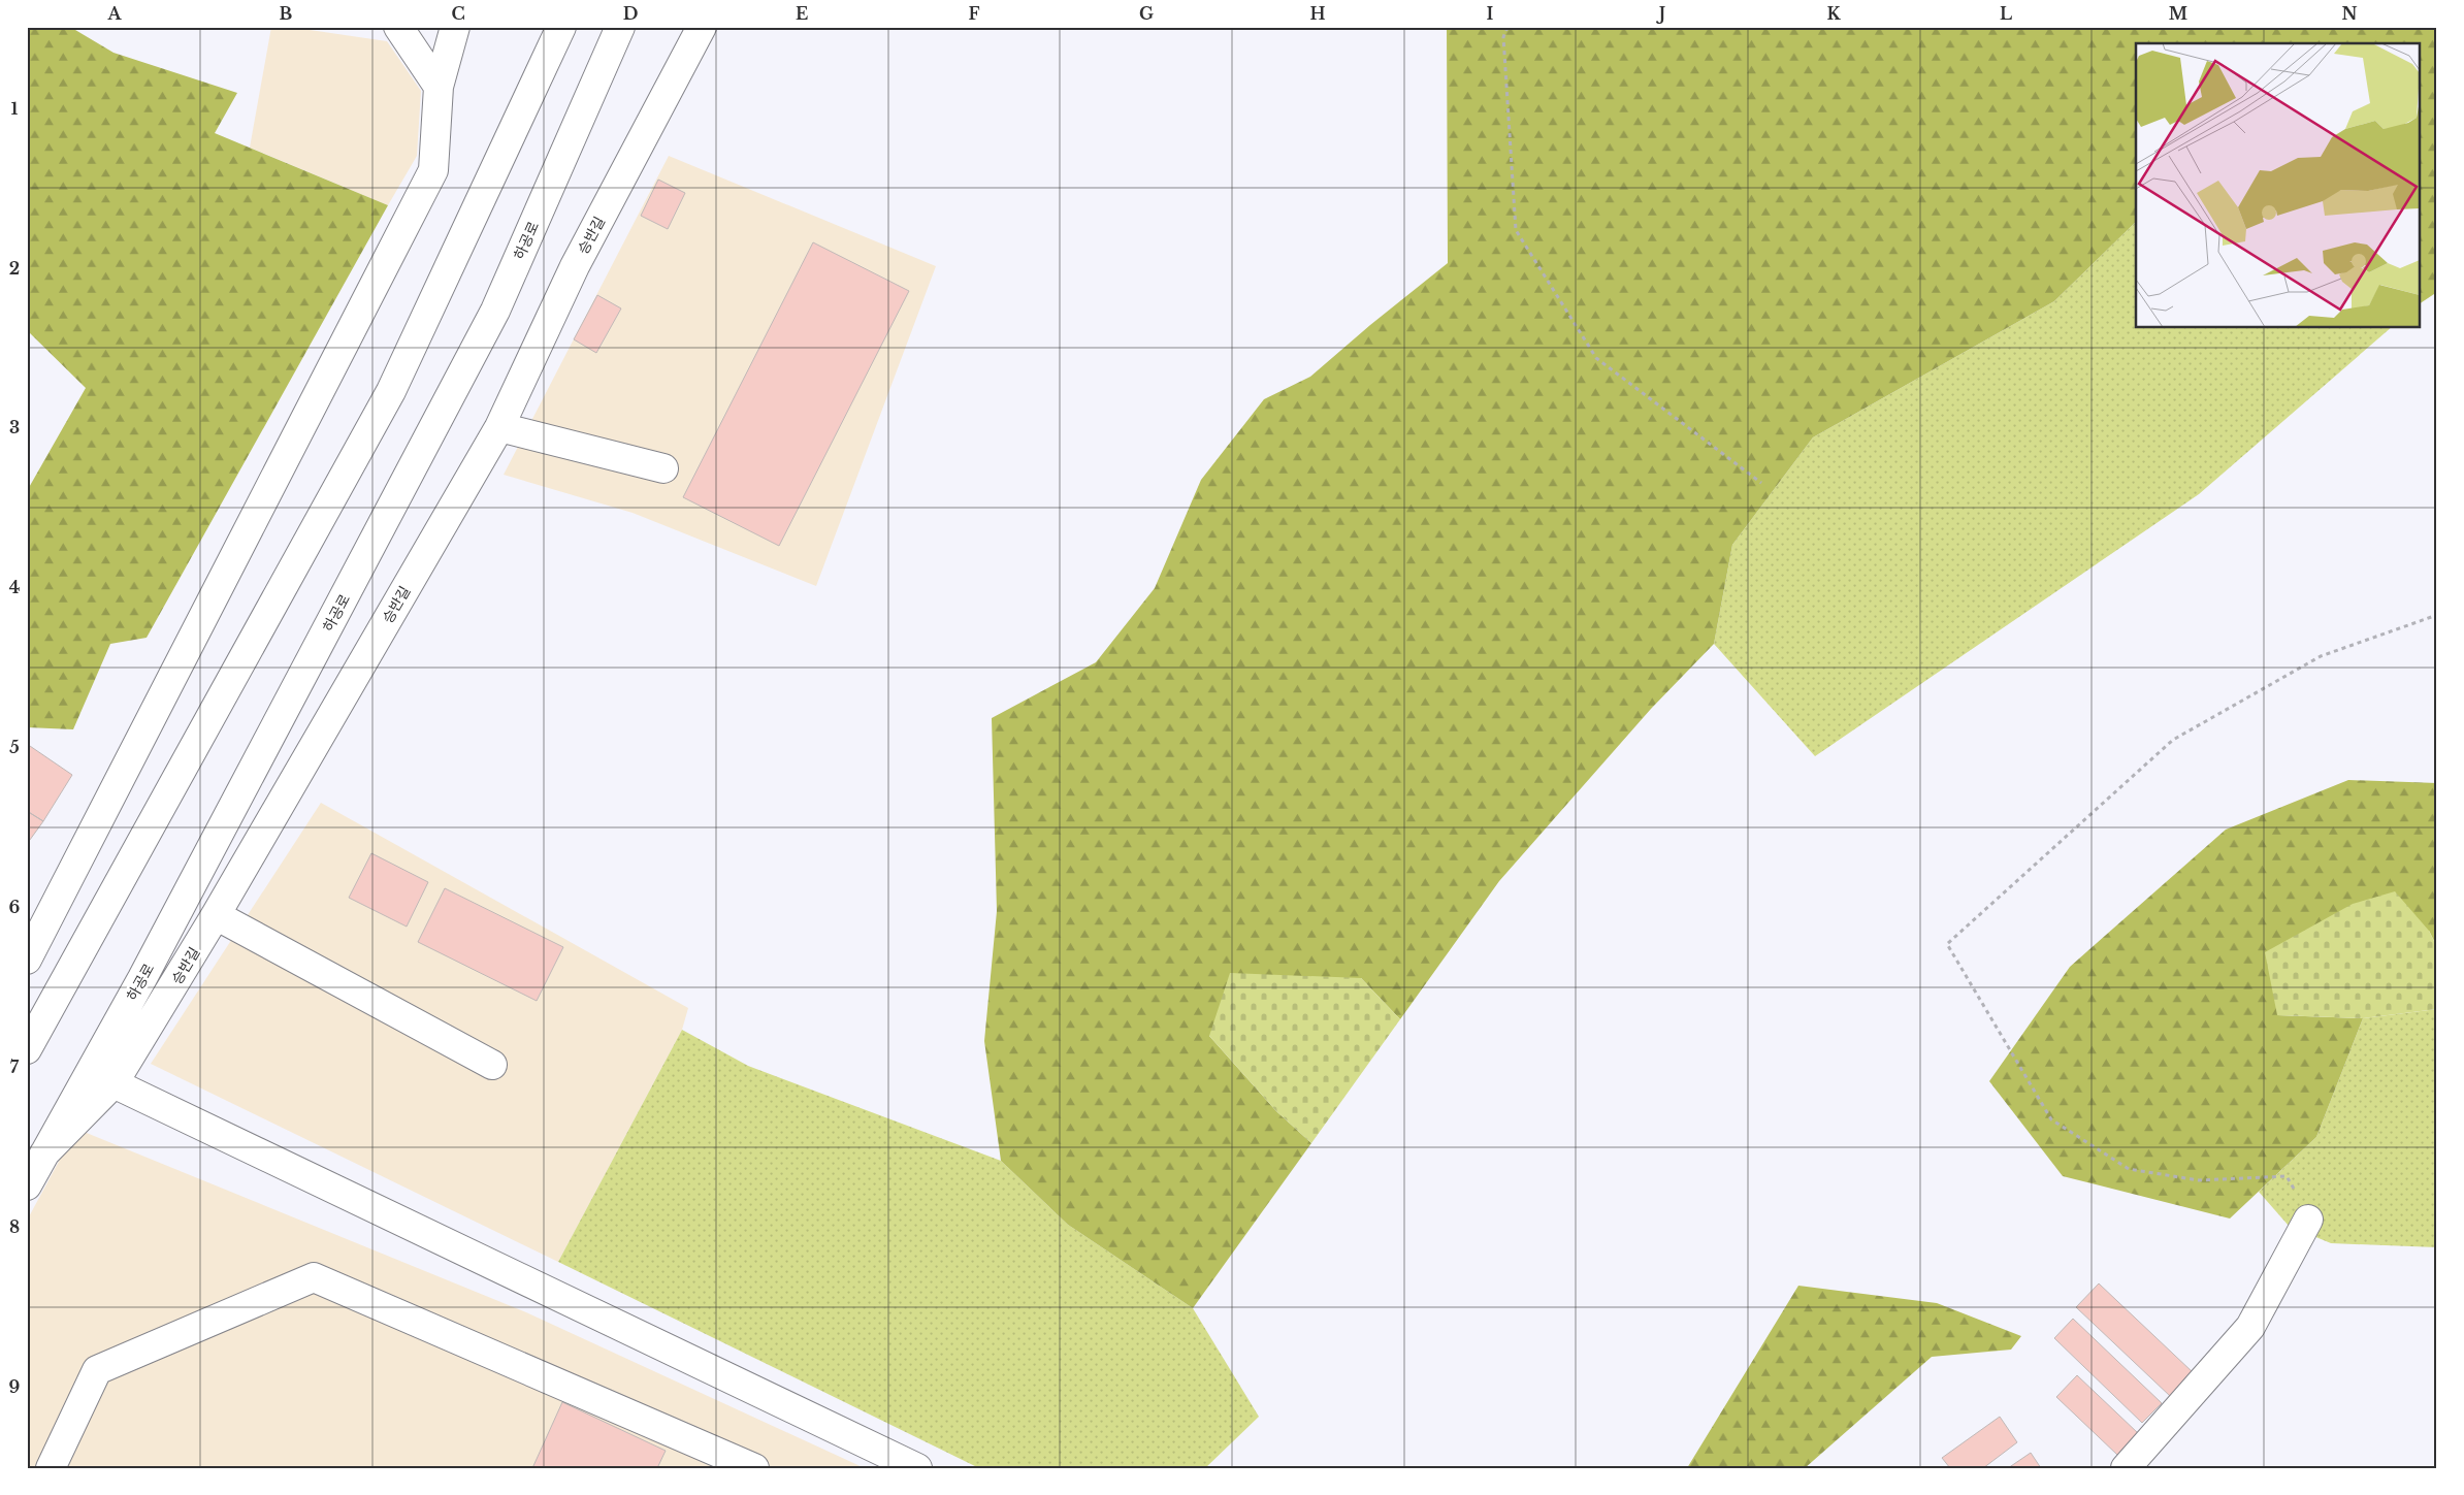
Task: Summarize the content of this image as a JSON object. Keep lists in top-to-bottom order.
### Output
{
  "streets": {
    "street": ["승반길", "하공로"]
  },
  "crossings": [
    ["승반길", "하공로"]
  ],
  "grid": {
    "columns": [
      "A",
      "B",
      "C",
      "D",
      "E",
      "F",
      "G",
      "H",
      "I",
      "J",
      "K",
      "L",
      "M",
      "N"
    ],
    "rows": [
      "1",
      "2",
      "3",
      "4",
      "5",
      "6",
      "7",
      "8",
      "9"
    ]
  }
}
